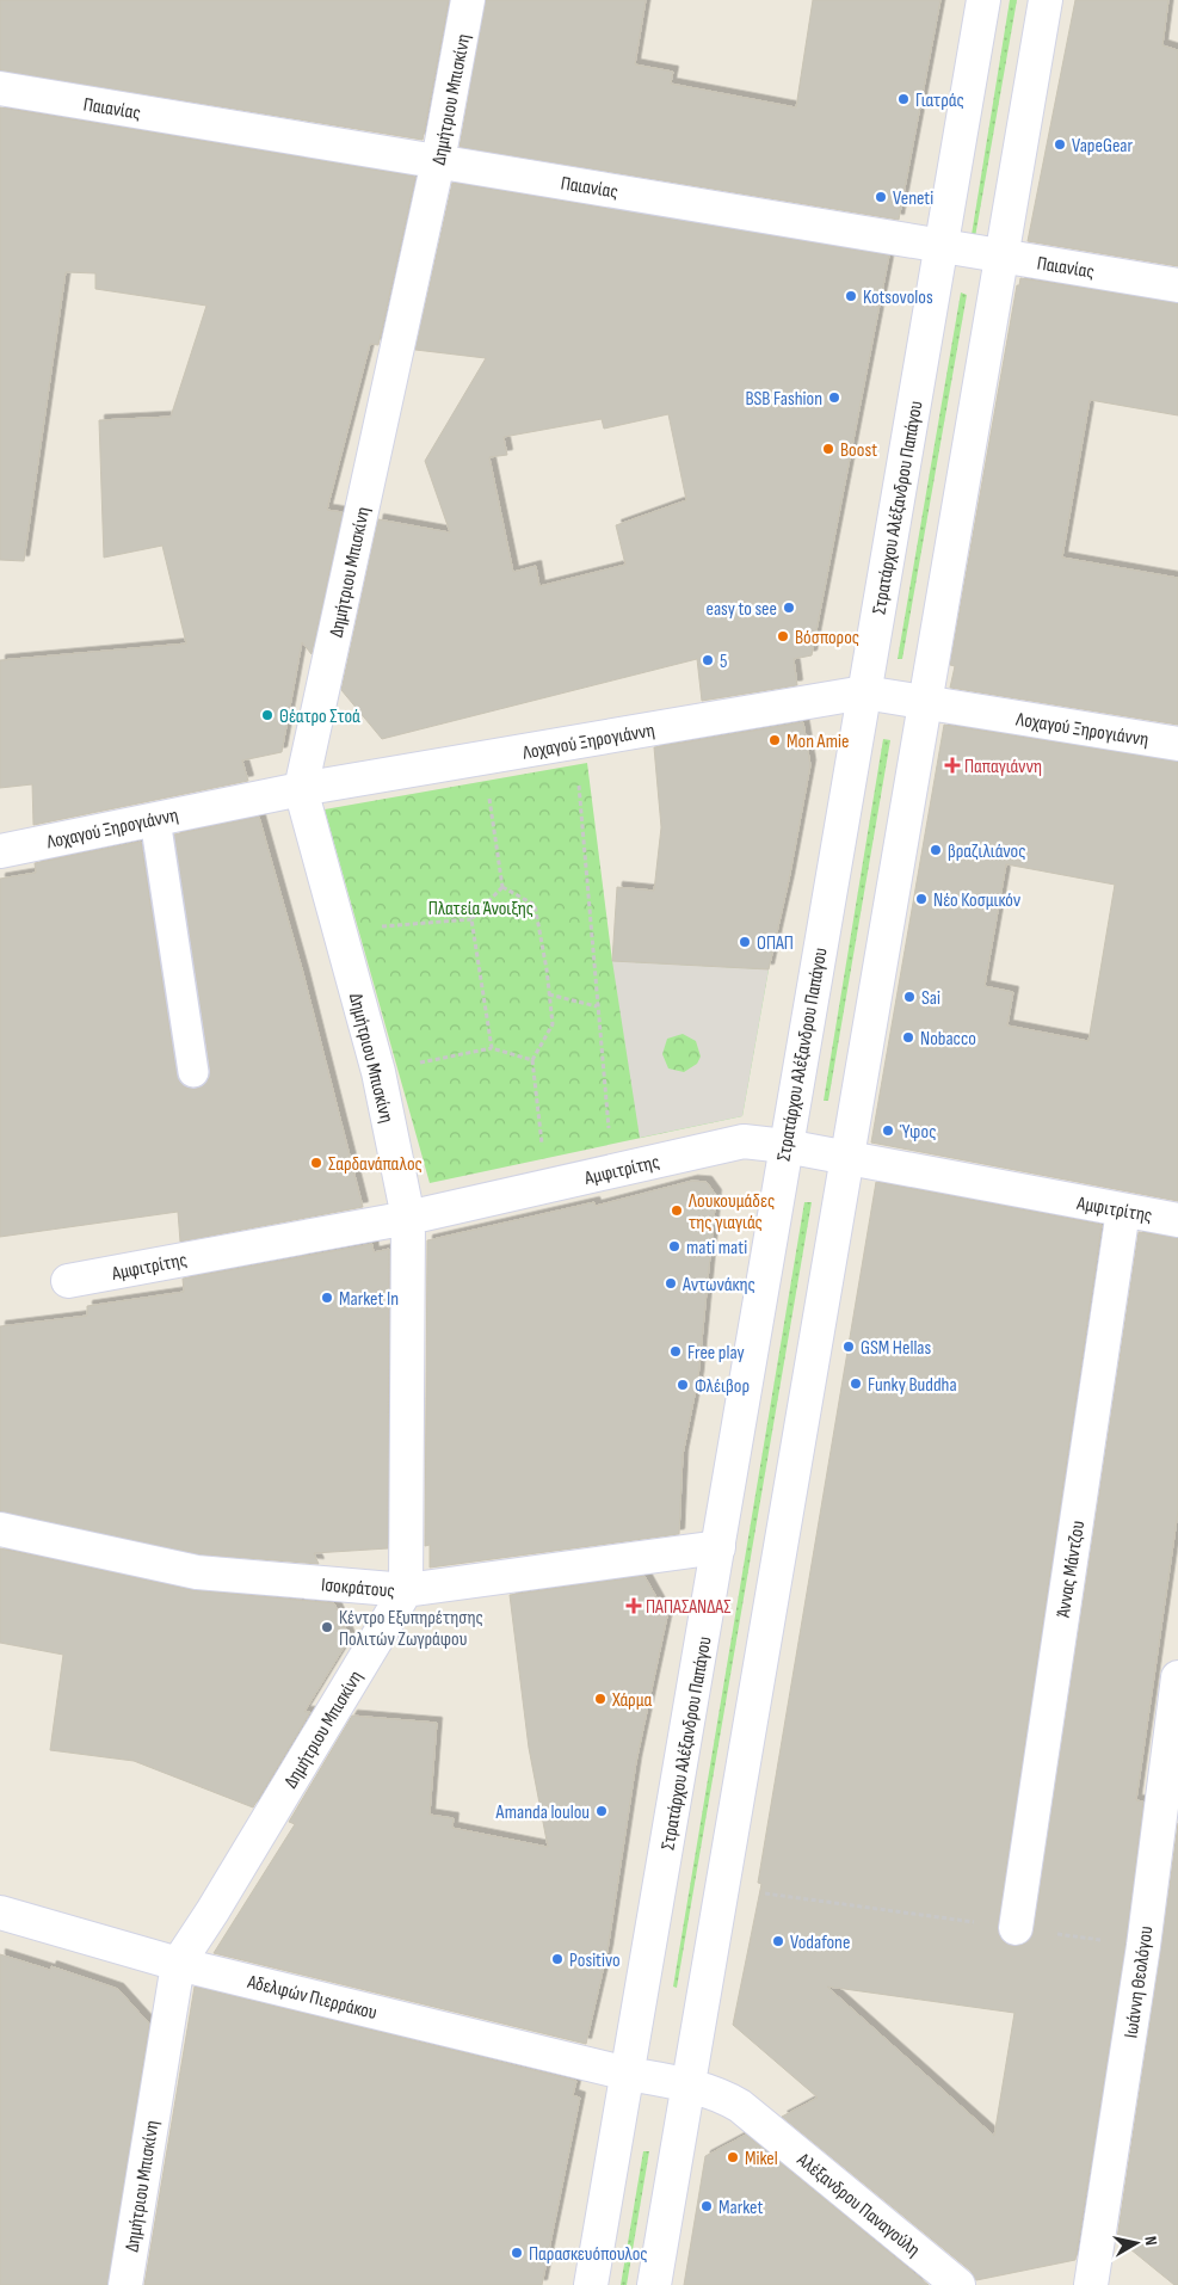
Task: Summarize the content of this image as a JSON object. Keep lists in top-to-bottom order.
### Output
{
  "streets": {
    "street": [
      "Δημήτριου Μπισκίνη",
      "Παιανίας",
      "Στρατάρχου Αλέξανδρου Παπάγου",
      "Λοχαγού Ξηρογιάννη",
      "Αμφιτρίτης",
      "Άννας Μάντζου",
      "Ισοκράτους",
      "Ιωάννη Θεολόγου",
      "Αδελφών Πιερράκου",
      "Αλέξανδρου Παναγούλη"
    ]
  },
  "crossings": [
    ["Δημήτριου Μπισκίνη", "Παιανίας"],
    ["Δημήτριου Μπισκίνη", "Λοχαγού Ξηρογιάννη"],
    ["Δημήτριου Μπισκίνη", "Αμφιτρίτης"],
    ["Δημήτριου Μπισκίνη", "Ισοκράτους"],
    ["Δημήτριου Μπισκίνη", "Αδελφών Πιερράκου"],
    ["Παιανίας", "Στρατάρχου Αλέξανδρου Παπάγου"],
    ["Στρατάρχου Αλέξανδρου Παπάγου", "Λοχαγού Ξηρογιάννη"],
    ["Στρατάρχου Αλέξανδρου Παπάγου", "Αμφιτρίτης"],
    ["Στρατάρχου Αλέξανδρου Παπάγου", "Ισοκράτους"],
    ["Στρατάρχου Αλέξανδρου Παπάγου", "Αδελφών Πιερράκου"],
    ["Στρατάρχου Αλέξανδρου Παπάγου", "Αλέξανδρου Παναγούλη"],
    ["Αμφιτρίτης", "Άννας Μάντζου"],
    ["Αδελφών Πιερράκου", "Αλέξανδρου Παναγούλη"]
  ],
  "parks": ["Πλατεία Άνοιξης"],
  "places": {
    "other": [
      "Γιατράς",
      "VapeGear",
      "Veneti",
      "Kotsovolos",
      "BSB Fashion",
      "Boost",
      "easy to see",
      "Βόσπορος",
      "5",
      "Θέατρο Στοά",
      "Mon Amie",
      "βραζιλιάνος",
      "Νέο Κοσμικόν",
      "ΟΠΑΠ",
      "Sai",
      "Nobacco",
      "Ύφος",
      "Σαρδανάπαλος",
      "Λουκουμάδες της γιαγιάς",
      "mati mati",
      "Αντωνάκης",
      "Market In",
      "GSM Hellas",
      "Free play",
      "Funky Buddha",
      "Φλέιβορ",
      "Κέντρο Εξυπηρέτησης Πολιτών Ζωγράφου",
      "Χάρμα",
      "Amanda loulou",
      "Vodafone",
      "Positivo",
      "Mikel",
      "Market",
      "Παρασκευόπουλος"
    ],
    "health": ["Παπαγιάννη", "ΠΑΠΑΣΑΝΔΑΣ"]
  },
  "north": "right"
}
